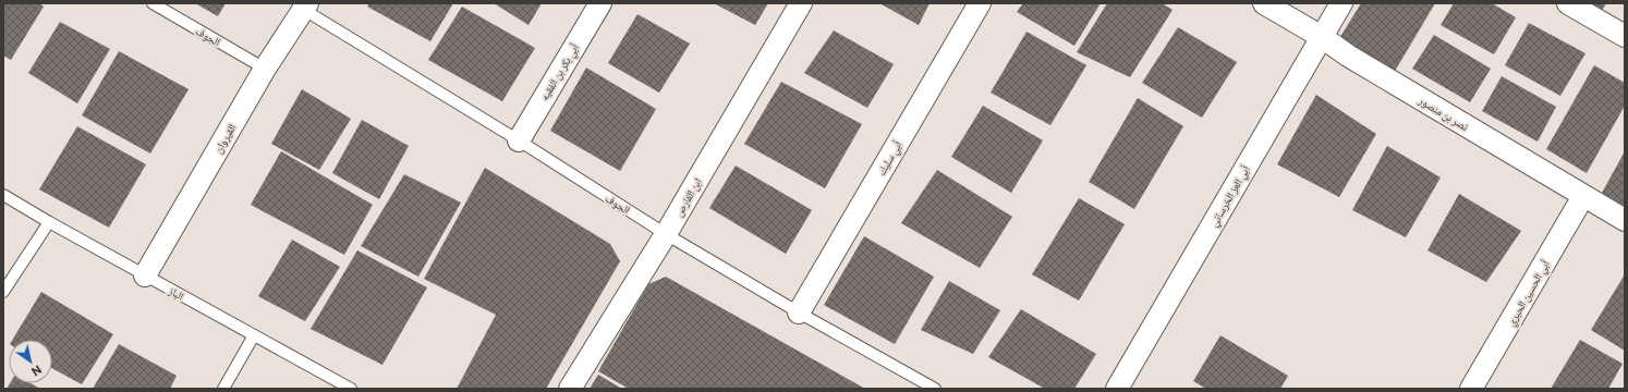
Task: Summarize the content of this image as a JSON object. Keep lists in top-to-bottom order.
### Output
{
  "streets": {
    "street": [
      "أبي بكر بن الفقيه",
      "نصر بن منصور",
      "القيروان",
      "أبي سليك",
      "أبي العز الخرساني",
      "ابن القارص",
      "أبي الحسين الحبري"
    ],
    "lane": ["الجوف", "الباز"]
  },
  "crossings": [
    ["الجوف", "أبي بكر بن الفقيه"],
    ["الجوف", "القيروان"],
    ["الجوف", "أبي سليك"],
    ["الجوف", "ابن القارص"],
    ["نصر بن منصور", "أبي العز الخرساني"],
    ["نصر بن منصور", "أبي الحسين الحبري"],
    ["القيروان", "الباز"]
  ],
  "north": "bottom right"
}
